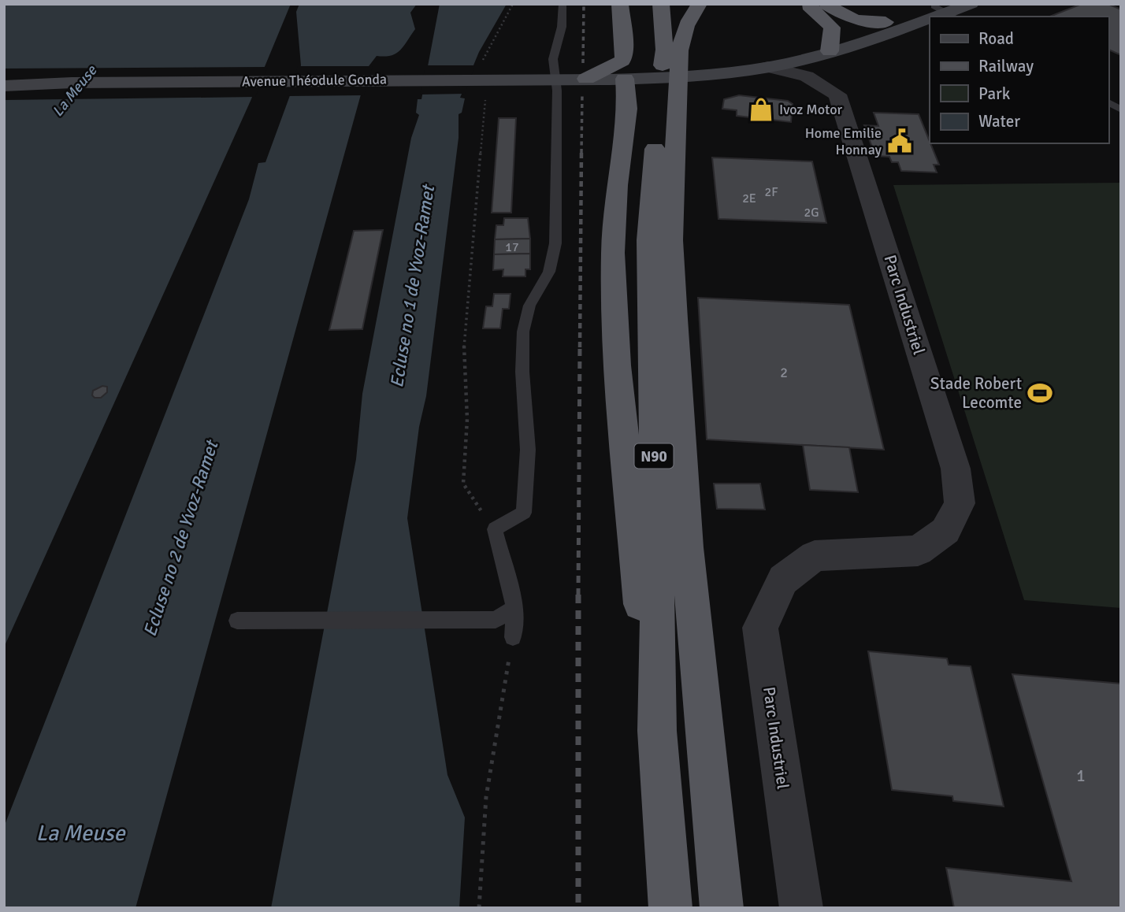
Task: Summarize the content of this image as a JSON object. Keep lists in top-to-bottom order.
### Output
{
  "streets": {
    "highway": ["N90"],
    "main road": ["Avenue Théodule Gonda"],
    "street": ["Parc Industriel"]
  },
  "crossings": [
    ["Avenue Théodule Gonda", "Parc Industriel"]
  ],
  "water": ["La Meuse", "Ecluse no 1 de Yvoz-Ramet", "Ecluse no 2 de Yvoz-Ramet"],
  "places": {
    "shop": ["Ivoz Motor"],
    "public building": ["Home Emilie Honnay"],
    "sports": ["Stade Robert Lecomte"]
  },
  "house_numbers": [
    "2F",
    "2E",
    "2G",
    "17",
    "2",
    "1"
  ],
  "legend": [
    "Road",
    "Railway",
    "Park",
    "Water"
  ]
}
